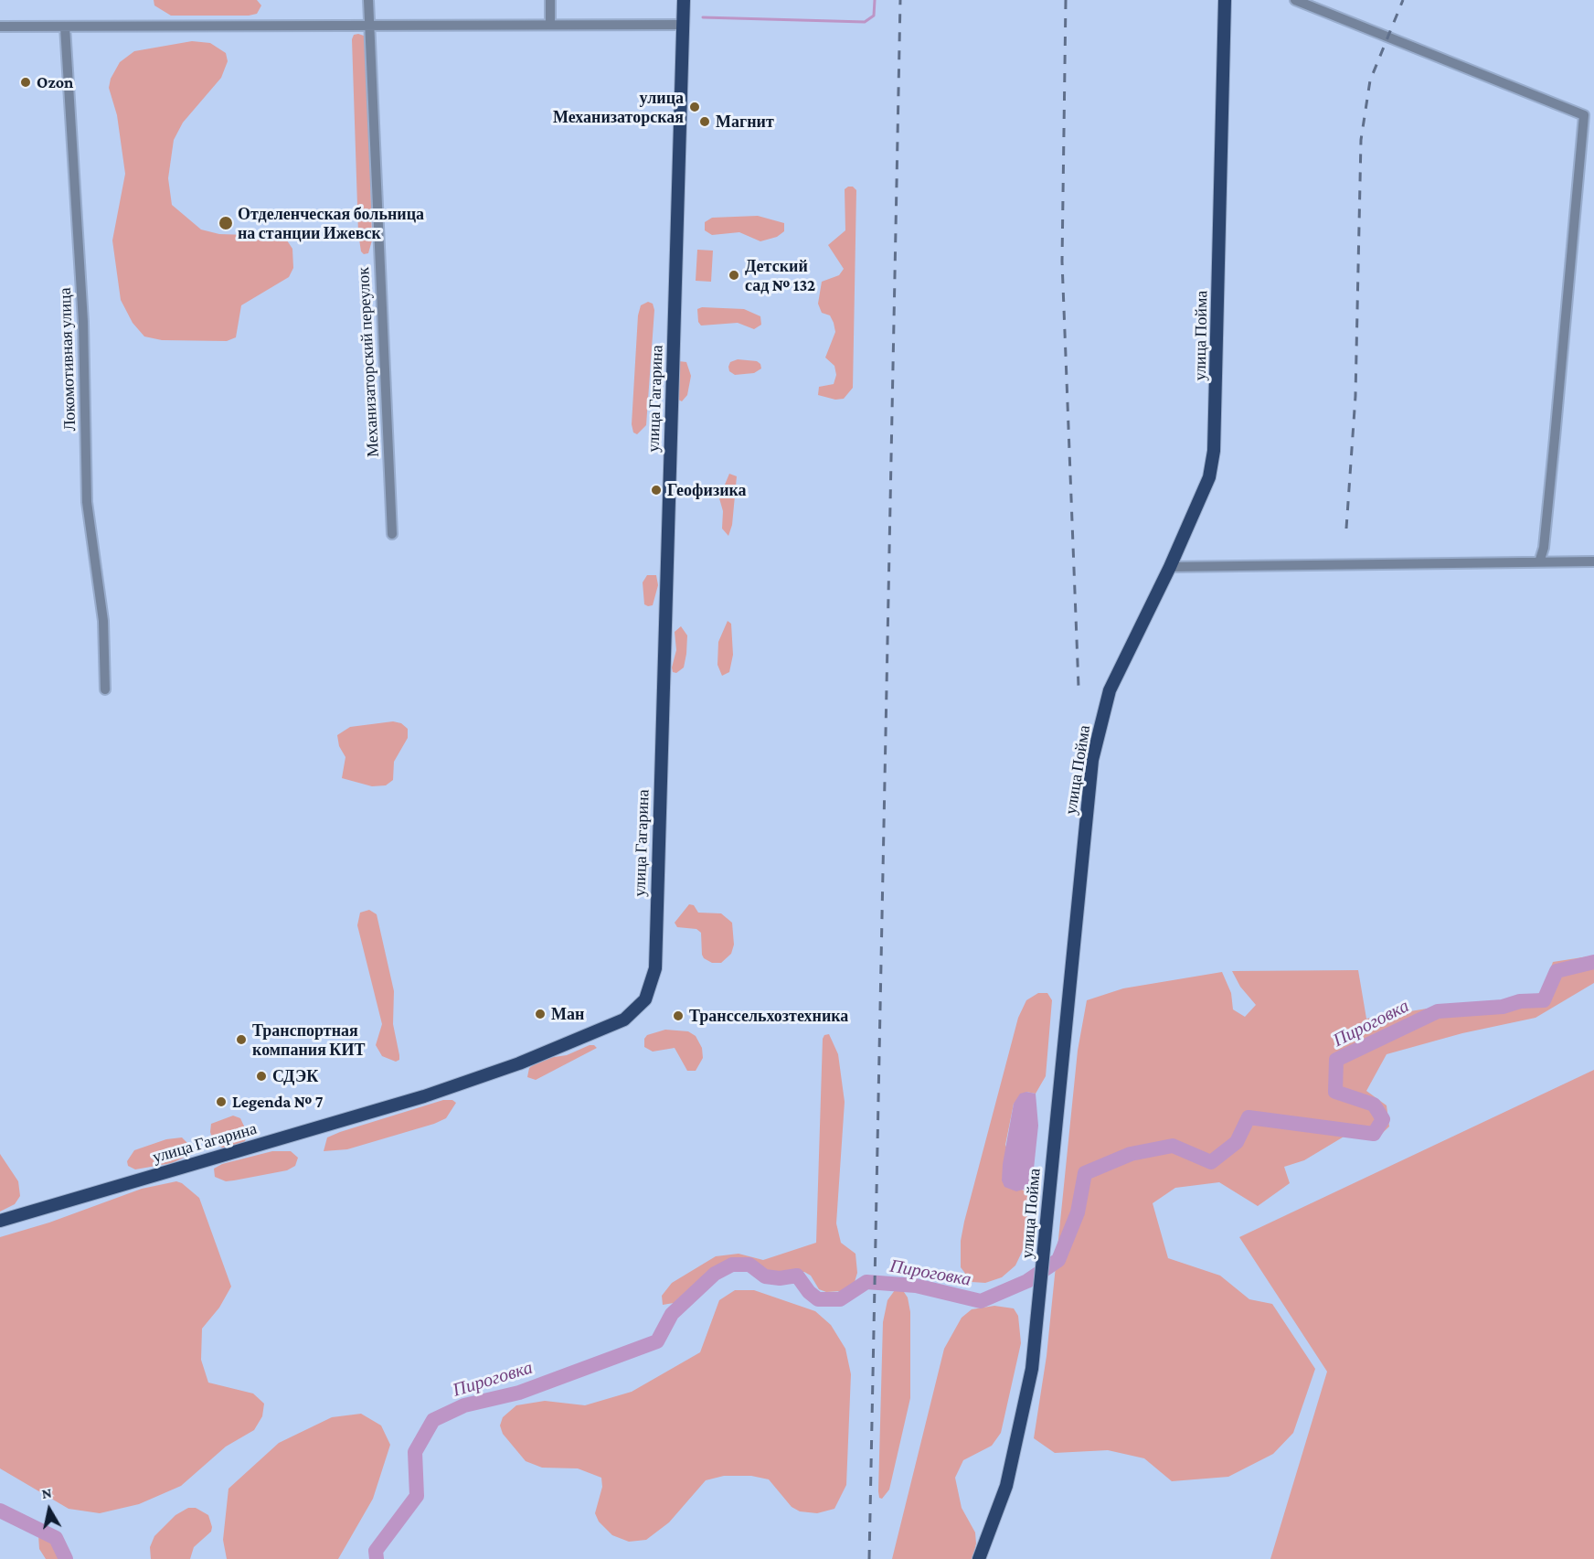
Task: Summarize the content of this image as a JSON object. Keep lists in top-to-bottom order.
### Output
{
  "streets": {
    "main road": ["улица Пойма", "улица Гагарина"],
    "street": ["Локомотивная улица", "Механизаторский переулок"]
  },
  "water": ["Пироговка"],
  "places": [
    "Ozon",
    "улица Механизаторская",
    "Магнит",
    "Отделенческая больница на станции Ижевск",
    "Детский сад № 132",
    "Геофизика",
    "Ман",
    "Транссельхозтехника",
    "Транспортная компания КИТ",
    "СДЭК",
    "Legenda № 7"
  ],
  "north": "top"
}
